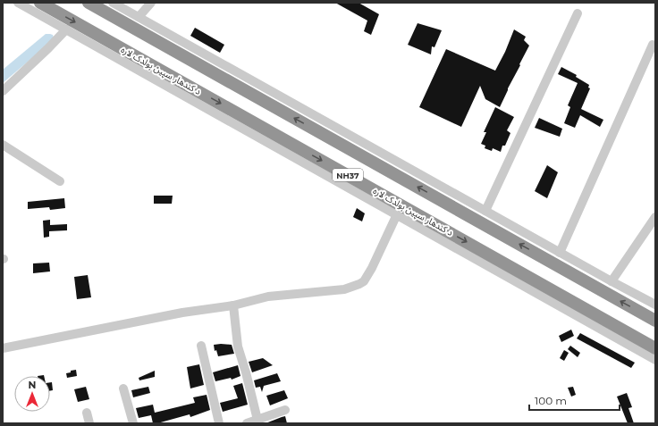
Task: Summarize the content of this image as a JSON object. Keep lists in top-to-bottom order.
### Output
{
  "streets": {
    "highway": ["د کندهار سپین بولدک لاره", "NH37"]
  },
  "scale_bar": "100 m",
  "north": "top"
}
